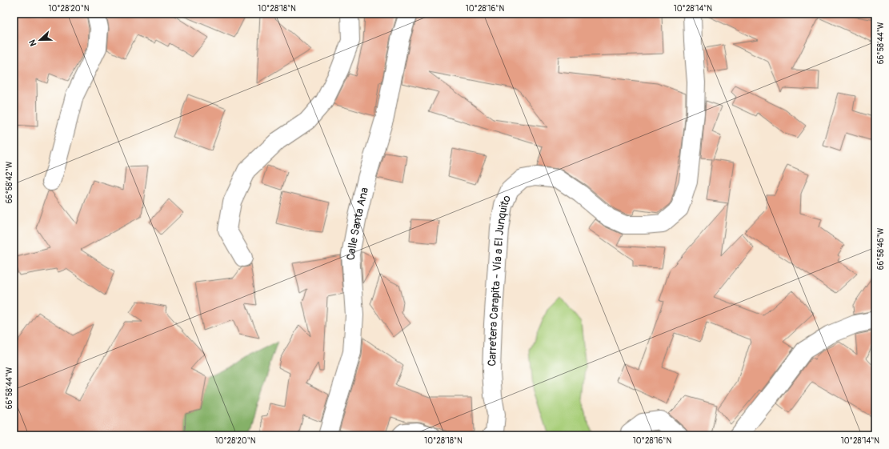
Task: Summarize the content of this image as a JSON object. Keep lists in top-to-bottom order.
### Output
{
  "streets": {
    "street": ["Calle Santa Ana", "Carretera Carapita - Vía a El Junquito"]
  },
  "north": "left",
  "coordinates": [
    "10°28'20\"N",
    "10°28'18\"N",
    "10°28'16\"N",
    "10°28'14\"N",
    "66°58'44\"W",
    "66°58'42\"W",
    "66°58'46\"W"
  ]
}
